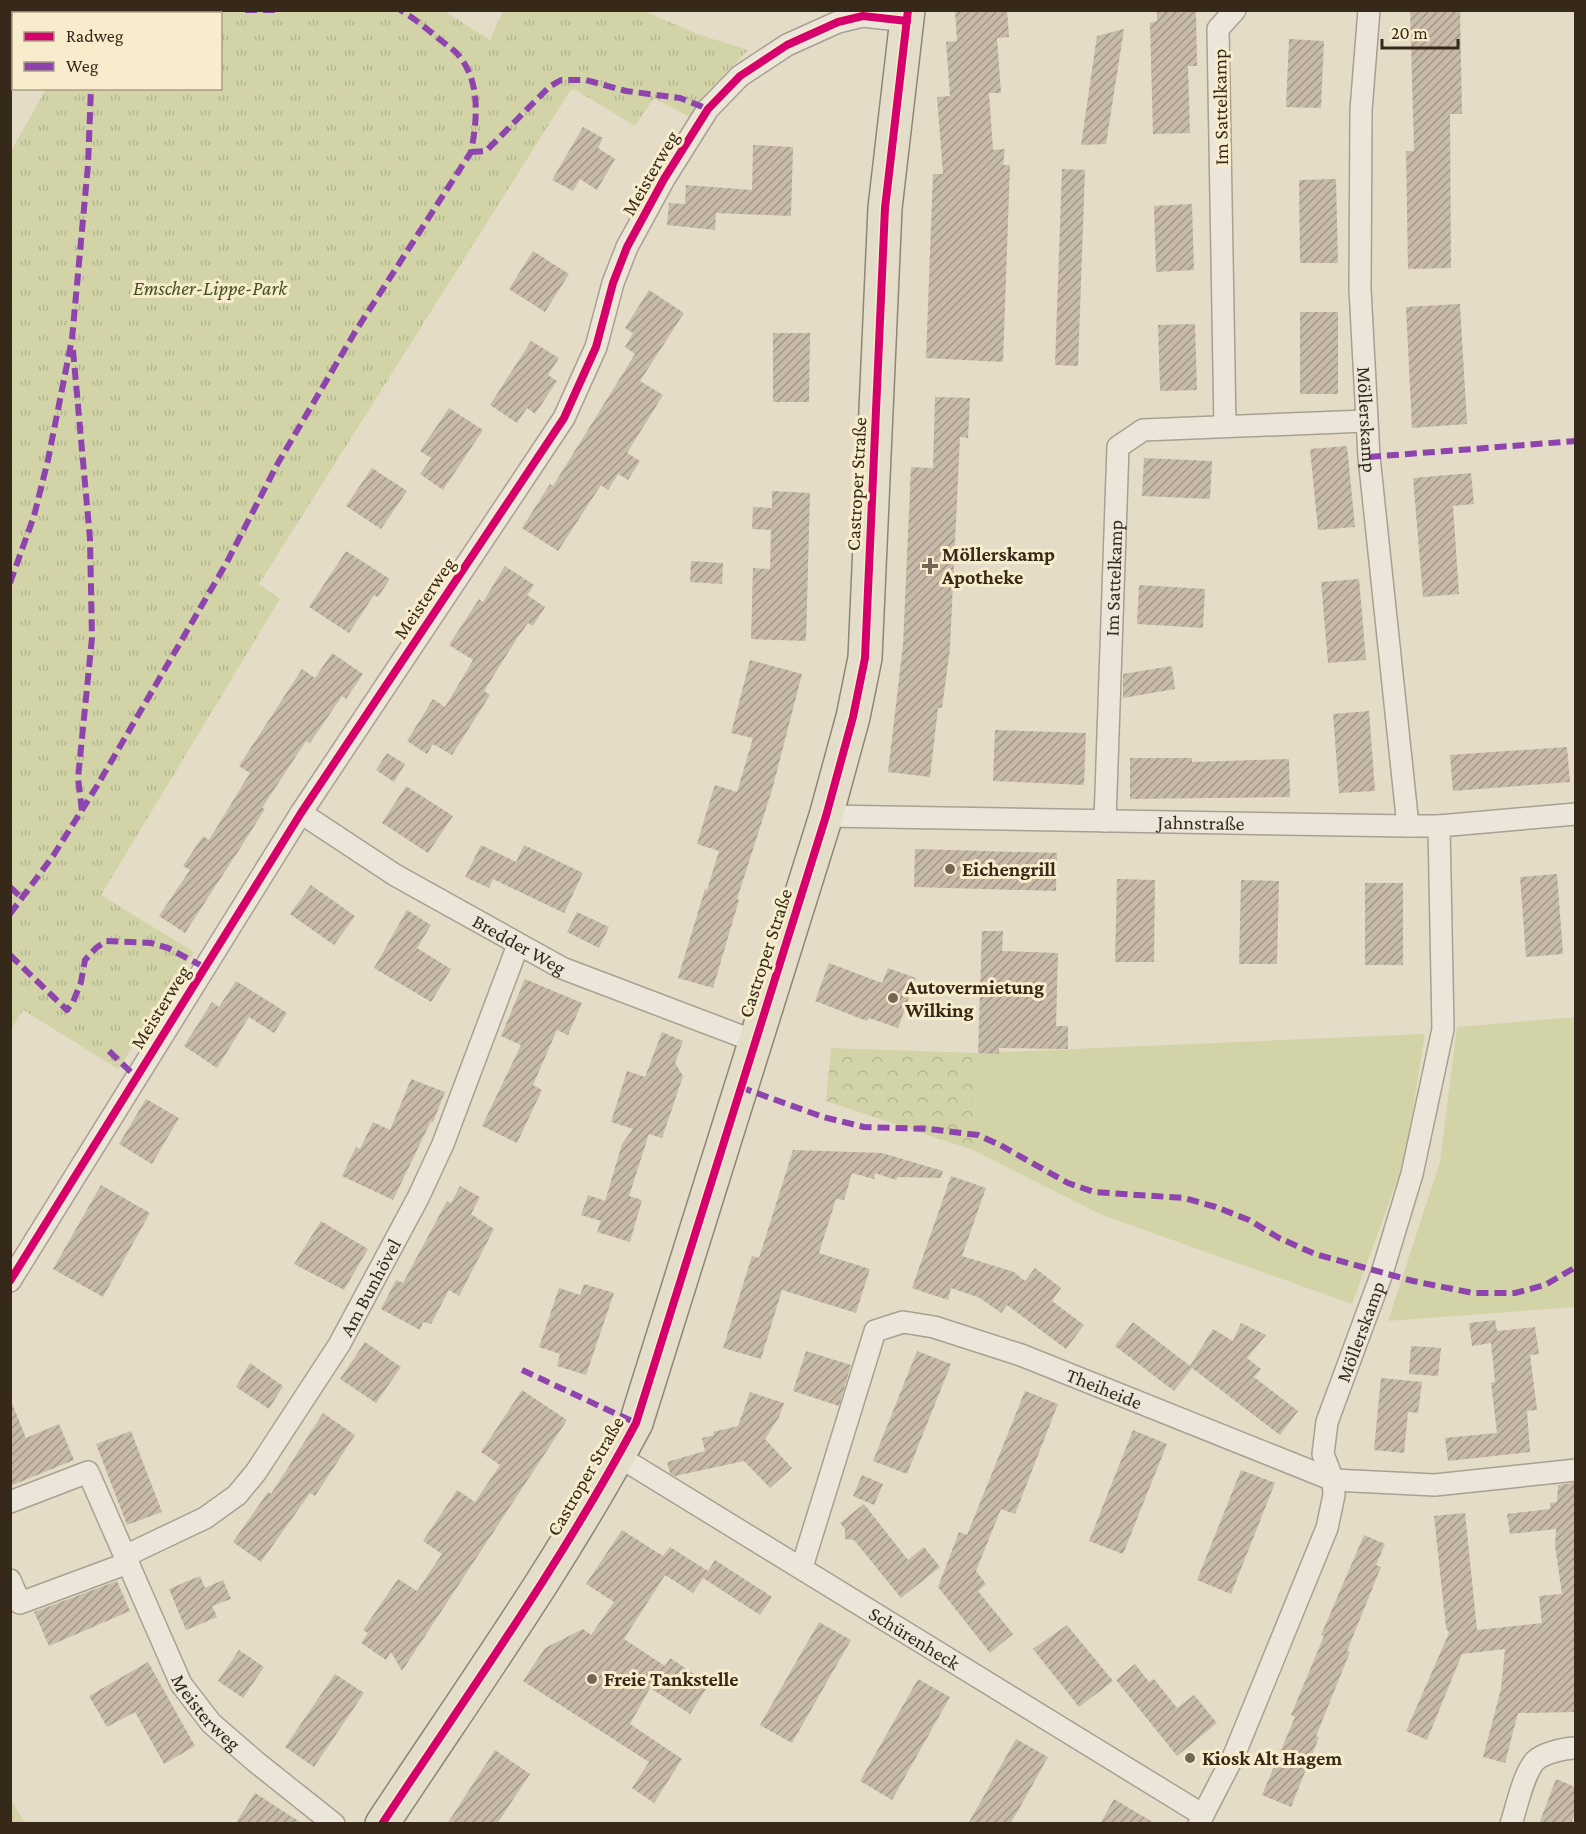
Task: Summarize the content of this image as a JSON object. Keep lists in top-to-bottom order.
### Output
{
  "streets": {
    "main road": ["Castroper Straße"],
    "street": [
      "Im Sattelkamp",
      "Meisterweg",
      "Möllerskamp",
      "Jahnstraße",
      "Bredder Weg",
      "Am Bunhövel",
      "Theiheide",
      "Schürenheck"
    ]
  },
  "crossings": [
    ["Im Sattelkamp", "Möllerskamp"],
    ["Im Sattelkamp", "Jahnstraße"],
    ["Meisterweg", "Castroper Straße"],
    ["Meisterweg", "Bredder Weg"],
    ["Meisterweg", "Am Bunhövel"],
    ["Möllerskamp", "Jahnstraße"],
    ["Möllerskamp", "Theiheide"],
    ["Möllerskamp", "Schürenheck"],
    ["Castroper Straße", "Jahnstraße"],
    ["Castroper Straße", "Bredder Weg"],
    ["Castroper Straße", "Schürenheck"],
    ["Bredder Weg", "Am Bunhövel"],
    ["Theiheide", "Schürenheck"]
  ],
  "parks": ["Emscher-Lippe-Park"],
  "places": {
    "health": ["Möllerskamp Apotheke"],
    "other": [
      "Eichengrill",
      "Autovermietung Wilking",
      "Freie Tankstelle",
      "Kiosk Alt Hagem"
    ]
  },
  "legend": ["Radweg", "Weg"],
  "scale_bar": "20 m"
}
